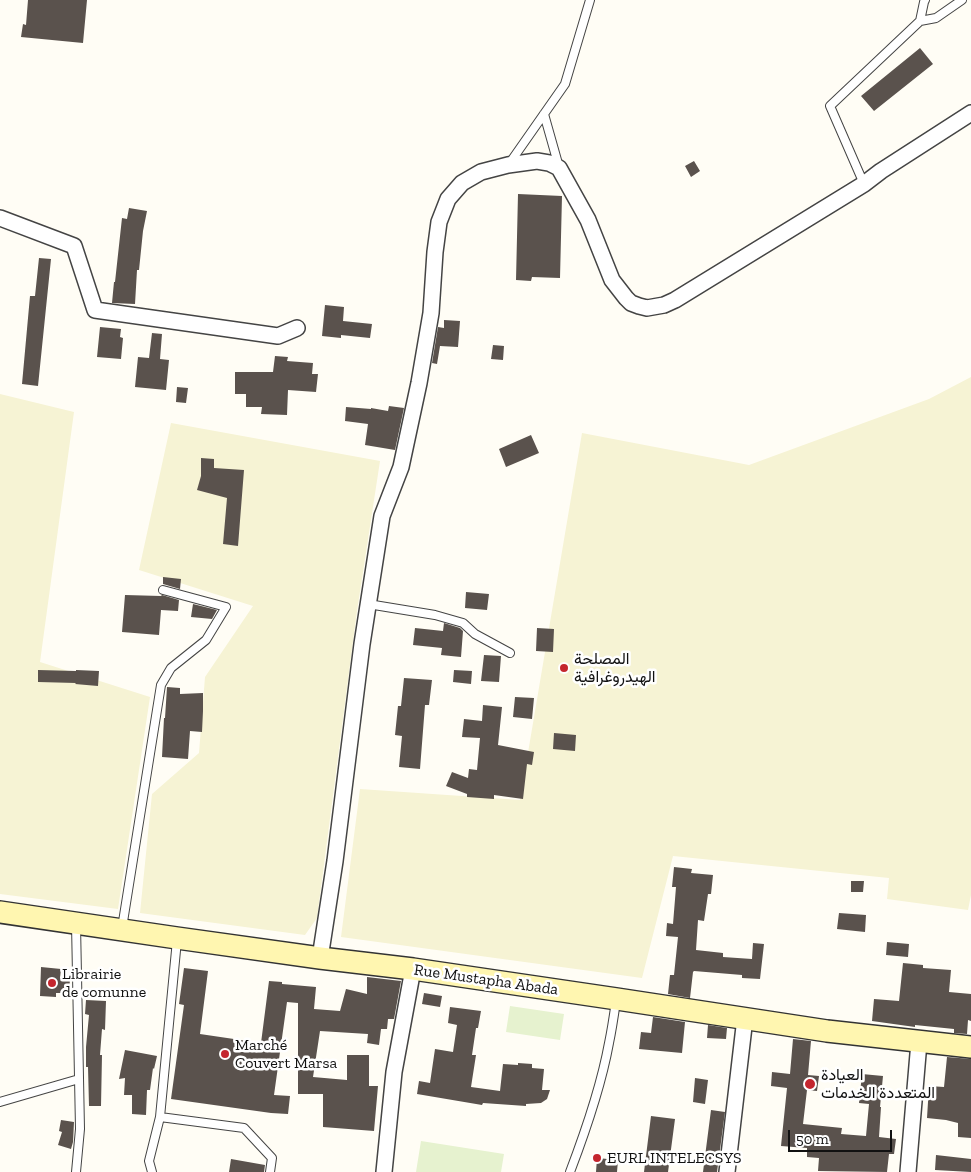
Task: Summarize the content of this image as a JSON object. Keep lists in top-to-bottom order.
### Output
{
  "streets": {
    "main road": ["Rue Mustapha Abada"]
  },
  "places": [
    "المصلحة الهيدروغرافية",
    "Librairie de comunne",
    "Marché Couvert Marsa",
    "العيادة المتعددة الخدمات",
    "EURL INTELECSYS"
  ],
  "scale_bar": "50 m"
}
